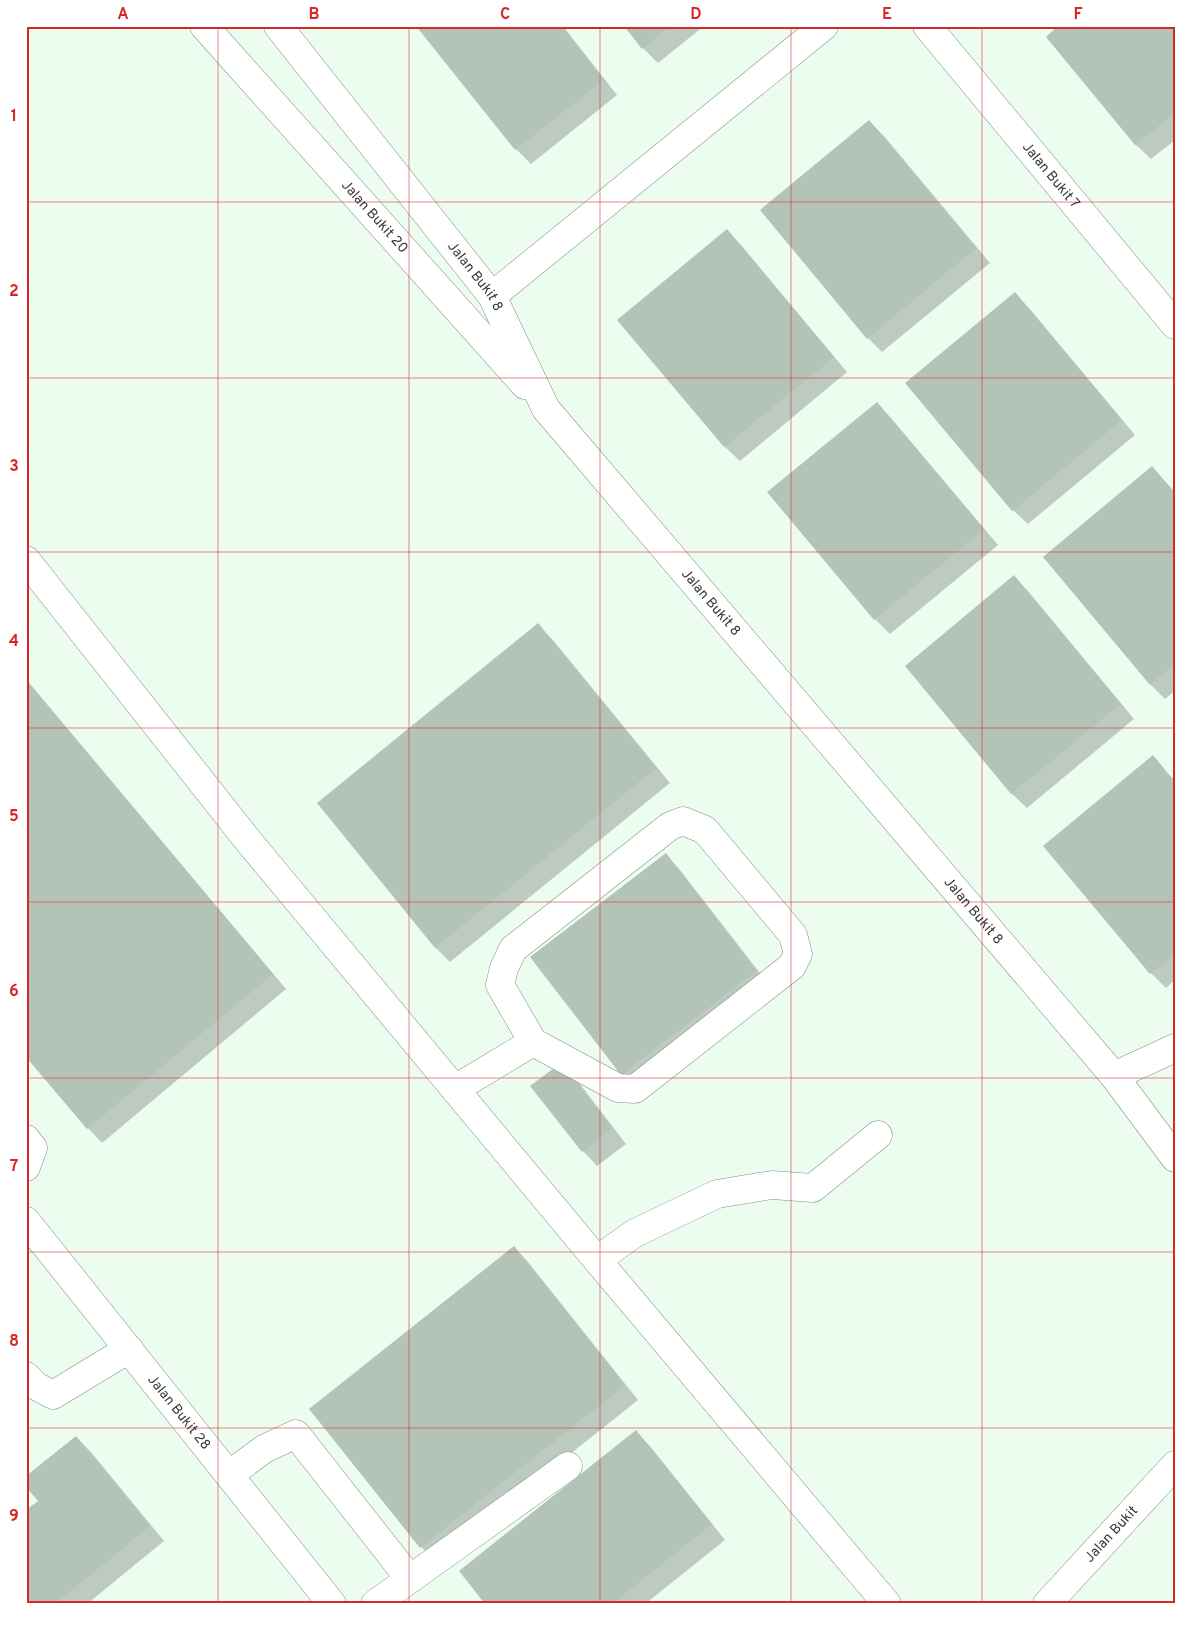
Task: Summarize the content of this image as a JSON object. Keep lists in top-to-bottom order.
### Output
{
  "streets": {
    "street": [
      "Jalan Bukit 7",
      "Jalan Bukit 20",
      "Jalan Bukit 8",
      "Jalan Bukit 28",
      "Jalan Bukit"
    ]
  },
  "crossings": [
    ["Jalan Bukit 20", "Jalan Bukit 8"]
  ],
  "grid": {
    "columns": [
      "A",
      "B",
      "C",
      "D",
      "E",
      "F"
    ],
    "rows": [
      "1",
      "2",
      "3",
      "4",
      "5",
      "6",
      "7",
      "8",
      "9"
    ]
  }
}
